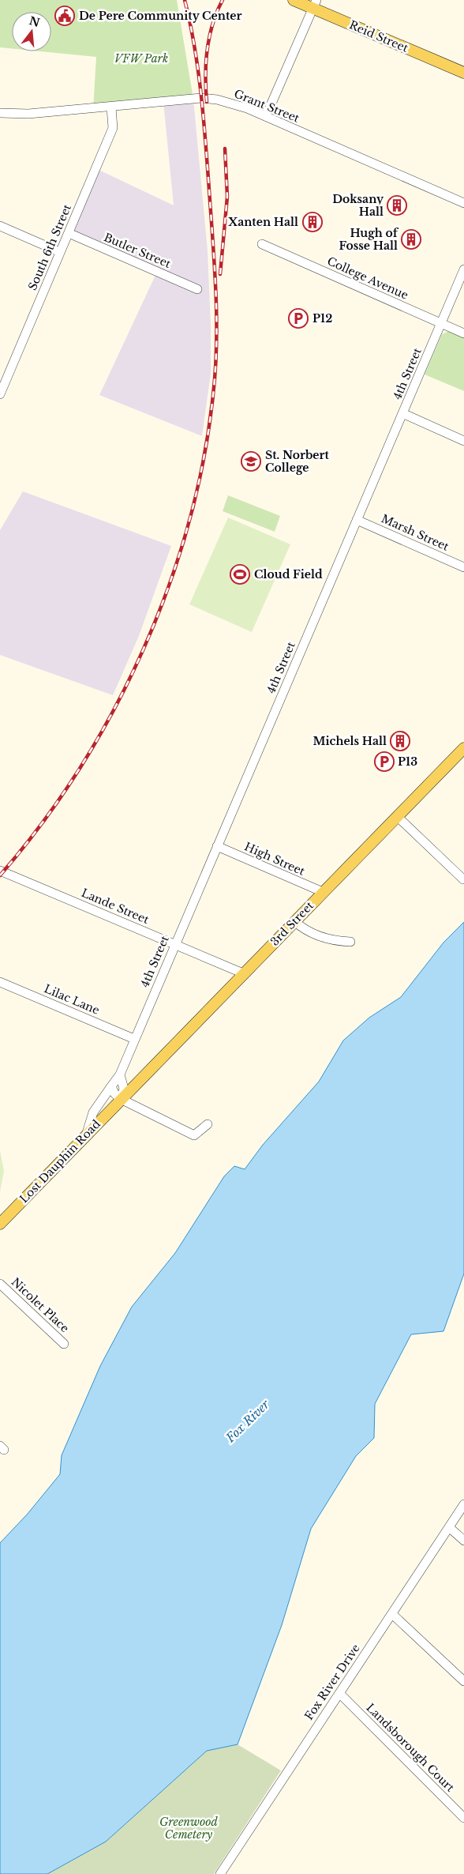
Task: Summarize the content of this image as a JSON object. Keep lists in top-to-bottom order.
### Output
{
  "streets": {
    "main road": ["Reid Street", "3rd Street", "Lost Dauphin Road"],
    "street": [
      "Grant Street",
      "South 6th Street",
      "Butler Street",
      "College Avenue",
      "4th Street",
      "Marsh Street",
      "High Street",
      "Lande Street",
      "Lilac Lane",
      "Nicolet Place",
      "Fox River Drive",
      "Landsborough Court"
    ]
  },
  "crossings": [
    ["Grant Street", "South 6th Street"],
    ["South 6th Street", "Butler Street"],
    ["College Avenue", "4th Street"],
    ["4th Street", "Marsh Street"],
    ["4th Street", "High Street"],
    ["4th Street", "Lande Street"],
    ["4th Street", "3rd Street"],
    ["4th Street", "Lilac Lane"],
    ["4th Street", "Lost Dauphin Road"],
    ["High Street", "3rd Street"],
    ["Lande Street", "3rd Street"],
    ["3rd Street", "Lost Dauphin Road"],
    ["Fox River Drive", "Landsborough Court"]
  ],
  "water": ["Fox River"],
  "parks": ["VFW Park", "Greenwood Cemetery"],
  "places": {
    "public building": ["De Pere Community Center"],
    "building": [
      "Doksany Hall",
      "Xanten Hall",
      "Hugh of Fosse Hall",
      "Michels Hall"
    ],
    "parking": ["P12", "P13"],
    "school or university": ["St. Norbert College"],
    "sports": ["Cloud Field"]
  },
  "north": "top"
}
